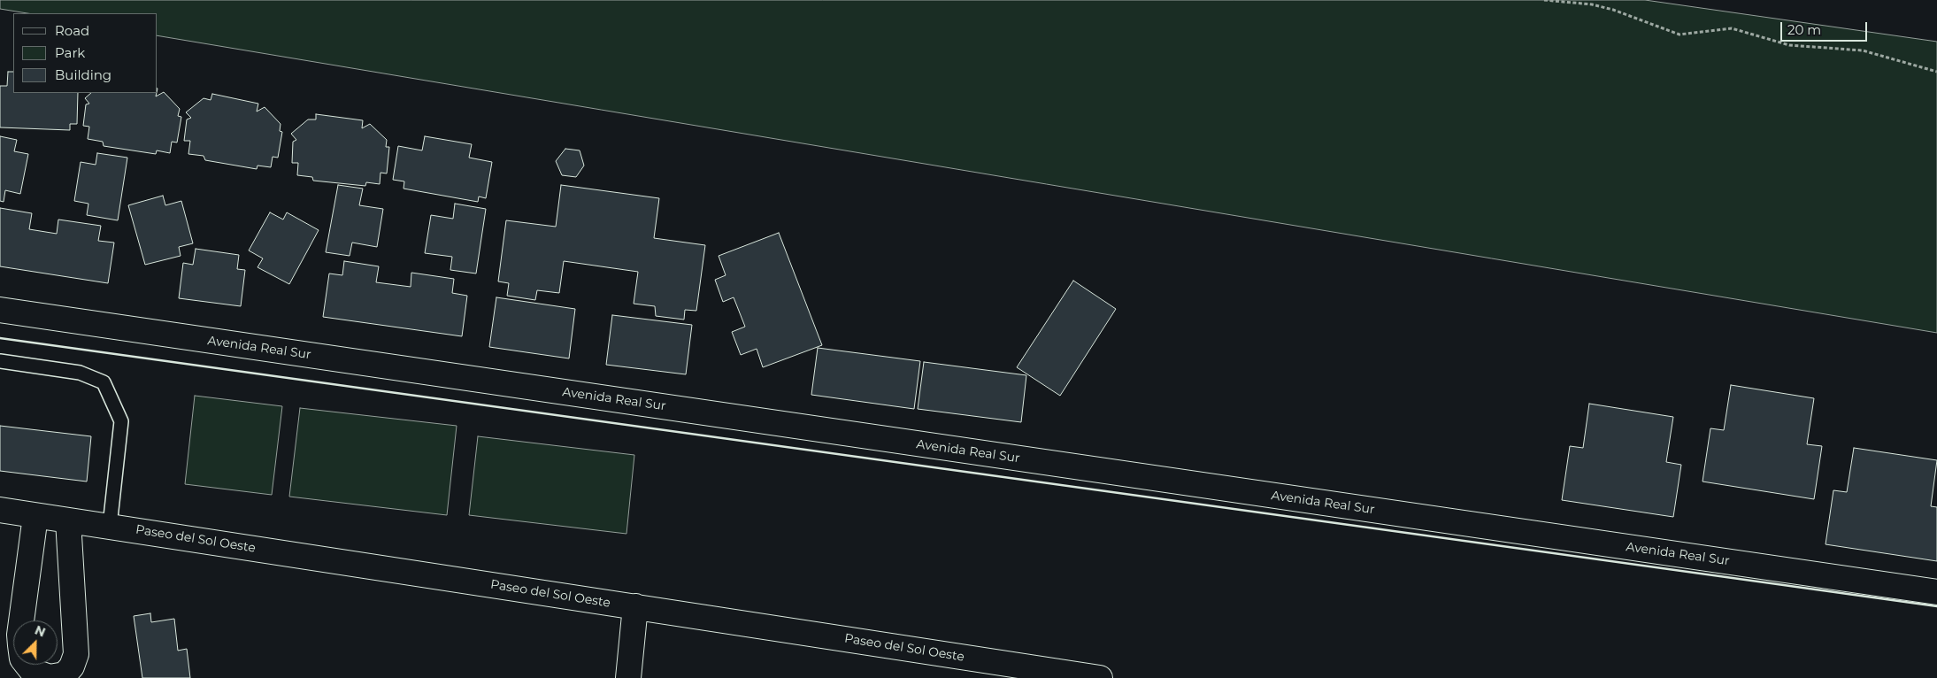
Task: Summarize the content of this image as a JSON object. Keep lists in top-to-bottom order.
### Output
{
  "streets": {
    "street": ["Avenida Real Sur", "Paseo del Sol Oeste"]
  },
  "legend": ["Road", "Park", "Building"],
  "scale_bar": "20 m",
  "north": "top right"
}
